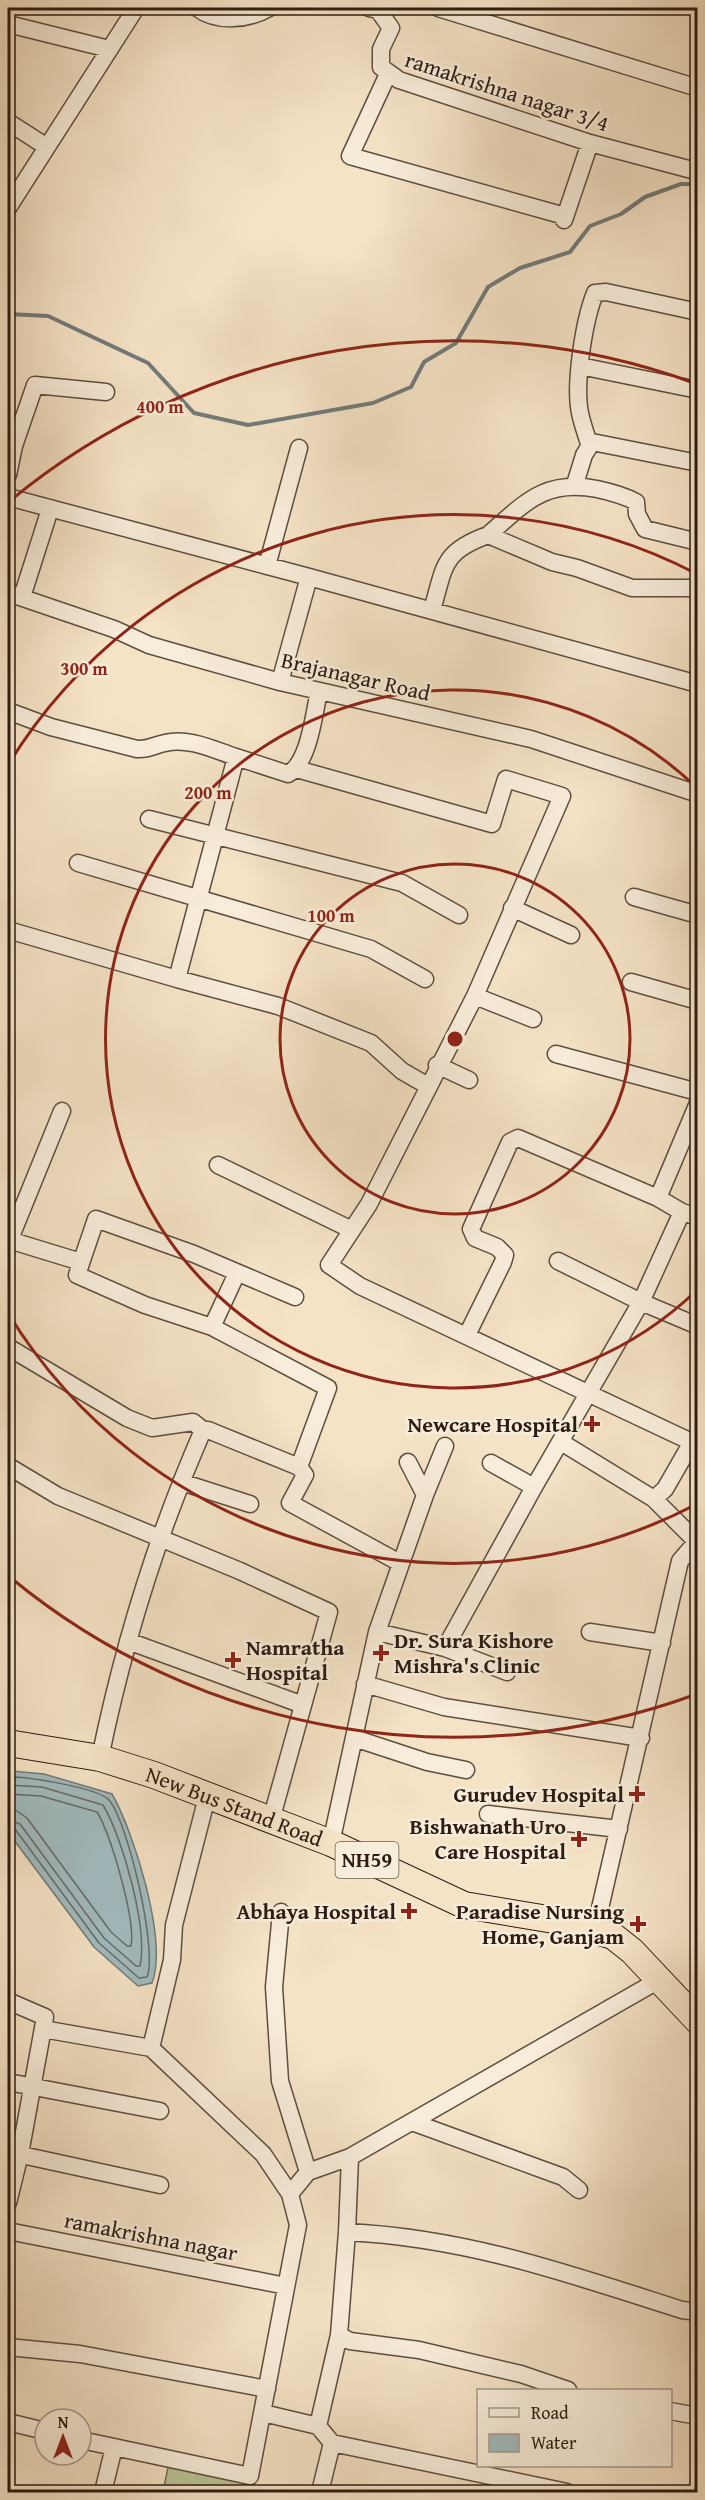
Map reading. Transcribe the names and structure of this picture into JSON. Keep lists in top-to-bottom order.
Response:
{
  "streets": {
    "highway": ["New Bus Stand Road", "NH59"],
    "street": ["ramakrishna nagar 3/4", "Brajanagar Road", "ramakrishna nagar"]
  },
  "places": {
    "health": [
      "Newcare Hospital",
      "Dr. Sura Kishore Mishra's Clinic",
      "Namratha Hospital",
      "Gurudev Hospital",
      "Bishwanath Uro Care Hospital",
      "Abhaya Hospital",
      "Paradise Nursing Home, Ganjam"
    ]
  },
  "legend": ["Road", "Water"],
  "north": "top",
  "rings": [
    "400 m",
    "300 m",
    "200 m",
    "100 m"
  ]
}
